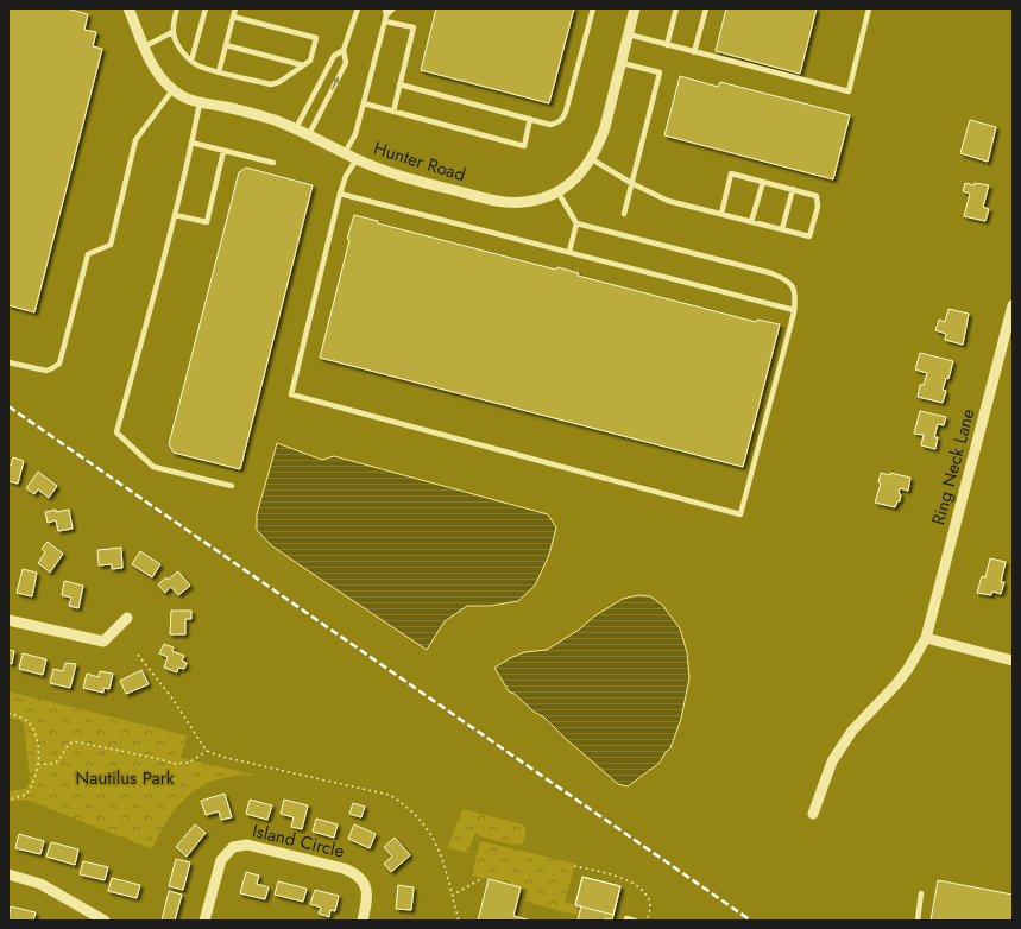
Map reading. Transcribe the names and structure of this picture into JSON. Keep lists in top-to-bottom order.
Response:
{
  "streets": {
    "street": ["Hunter Road", "Ring Neck Lane", "Island Circle"]
  },
  "parks": ["Nautilus Park"]
}
